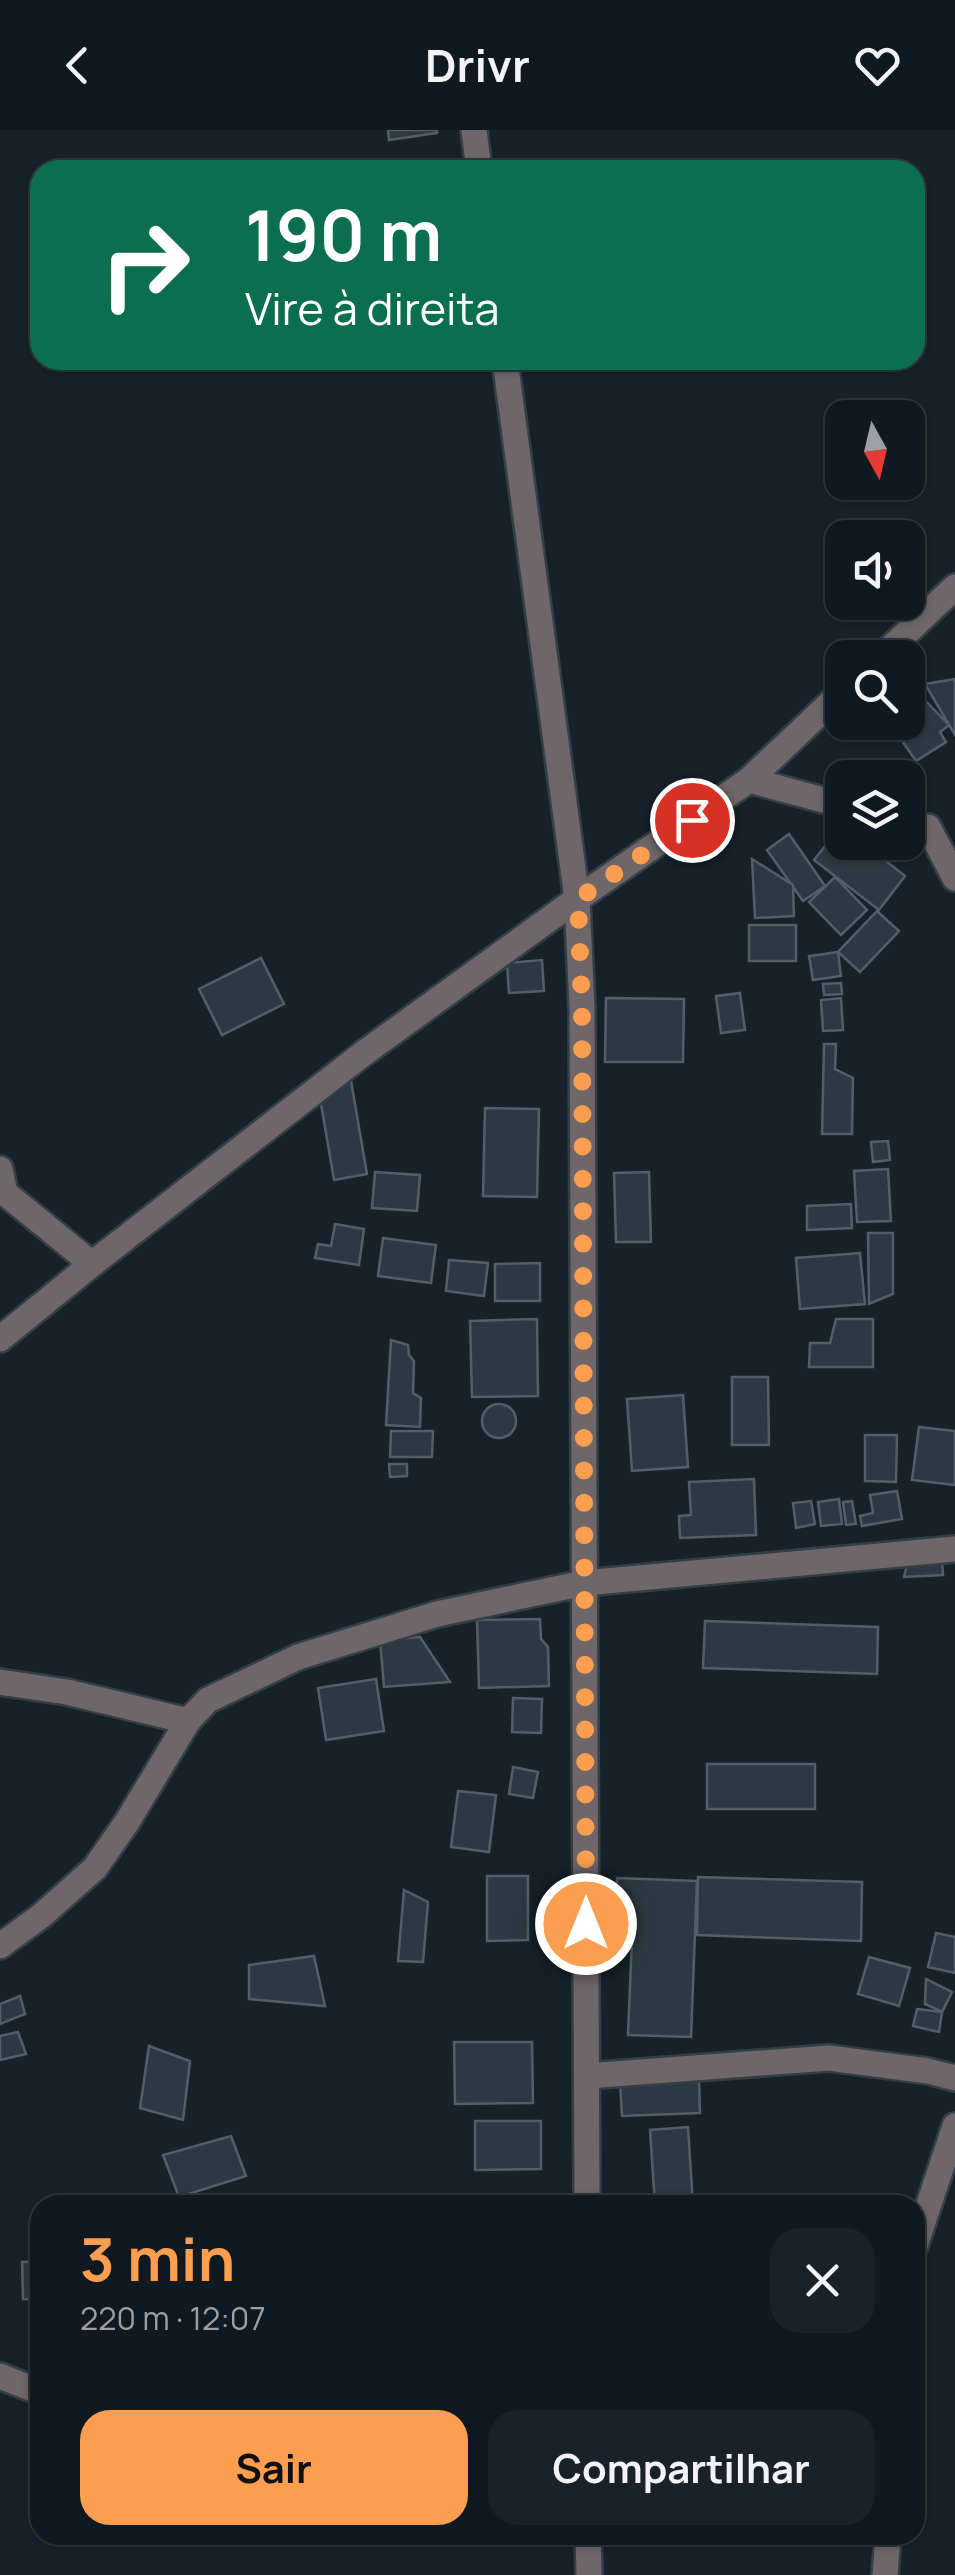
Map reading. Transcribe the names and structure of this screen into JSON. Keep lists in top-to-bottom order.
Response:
{
  "north": "bottom",
  "page": {
    "header": "Drivr",
    "turn": ["190 m", "Vire à direita"],
    "heading": ["3 min", "220 m · 12:07"],
    "buttons": ["Sair", "Compartilhar"]
  }
}
